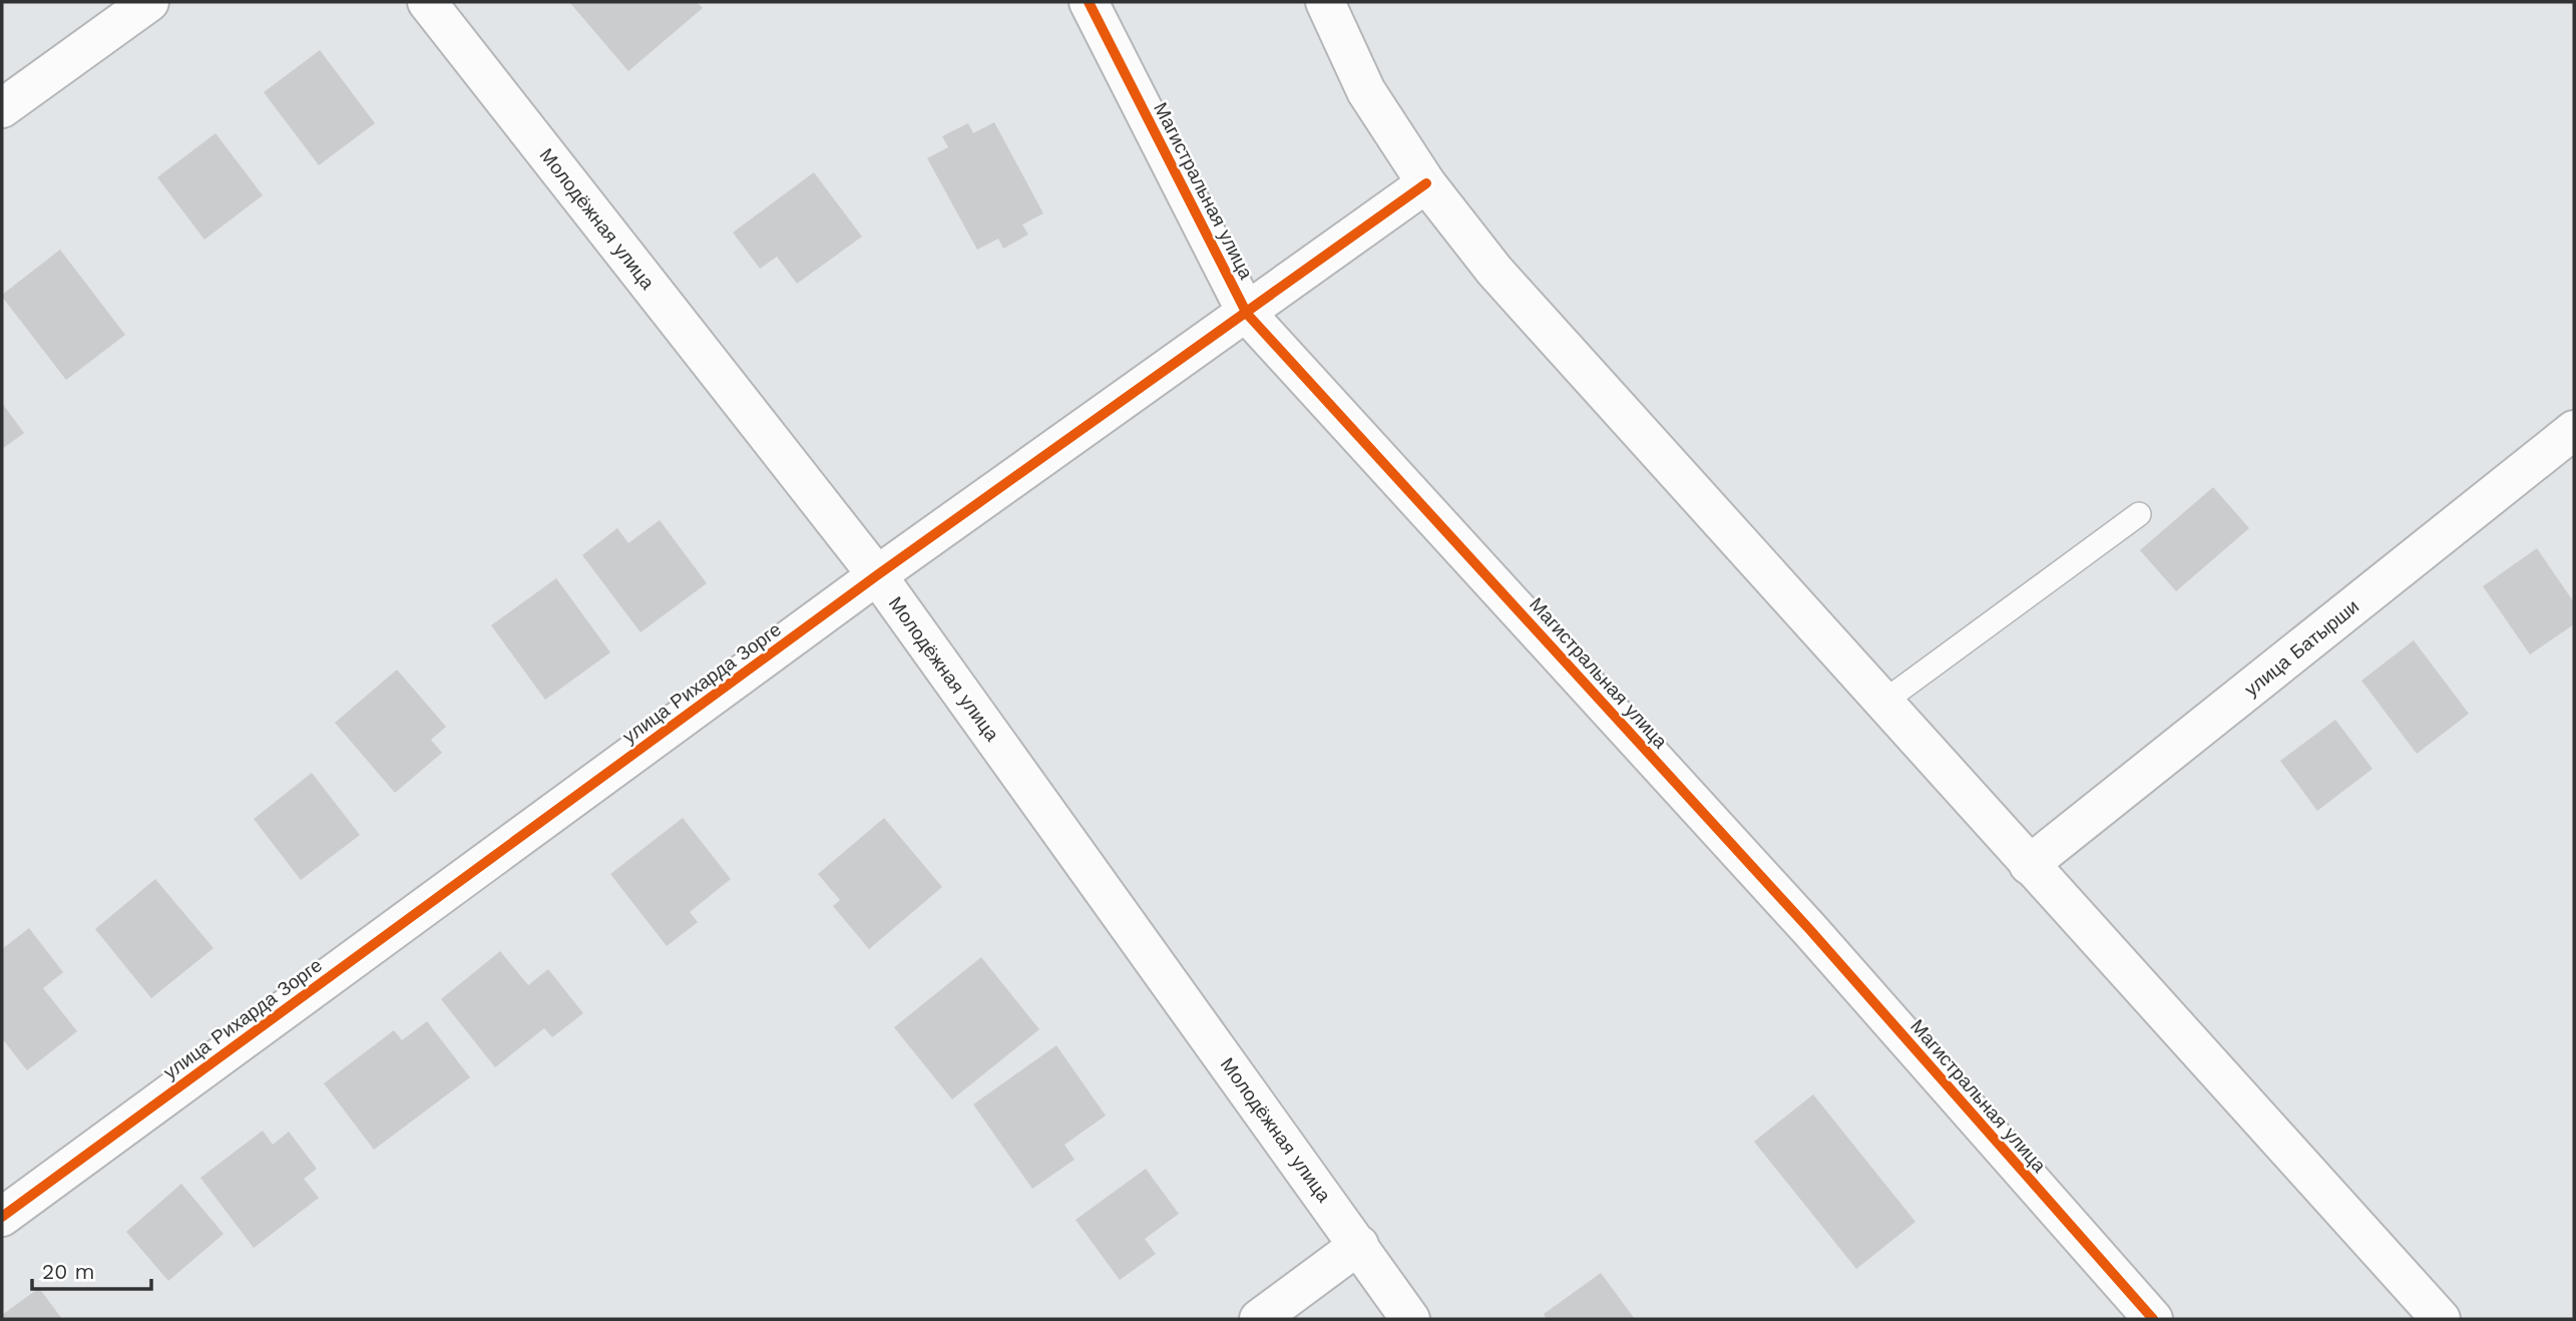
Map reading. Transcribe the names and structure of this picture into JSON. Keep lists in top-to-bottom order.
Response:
{
  "streets": {
    "street": [
      "Магистральная улица",
      "Молодёжная улица",
      "улица Батырши",
      "улица Рихарда Зорге"
    ]
  },
  "crossings": [
    ["Магистральная улица", "улица Рихарда Зорге"],
    ["Молодёжная улица", "улица Рихарда Зорге"]
  ],
  "scale_bar": "20 m"
}
